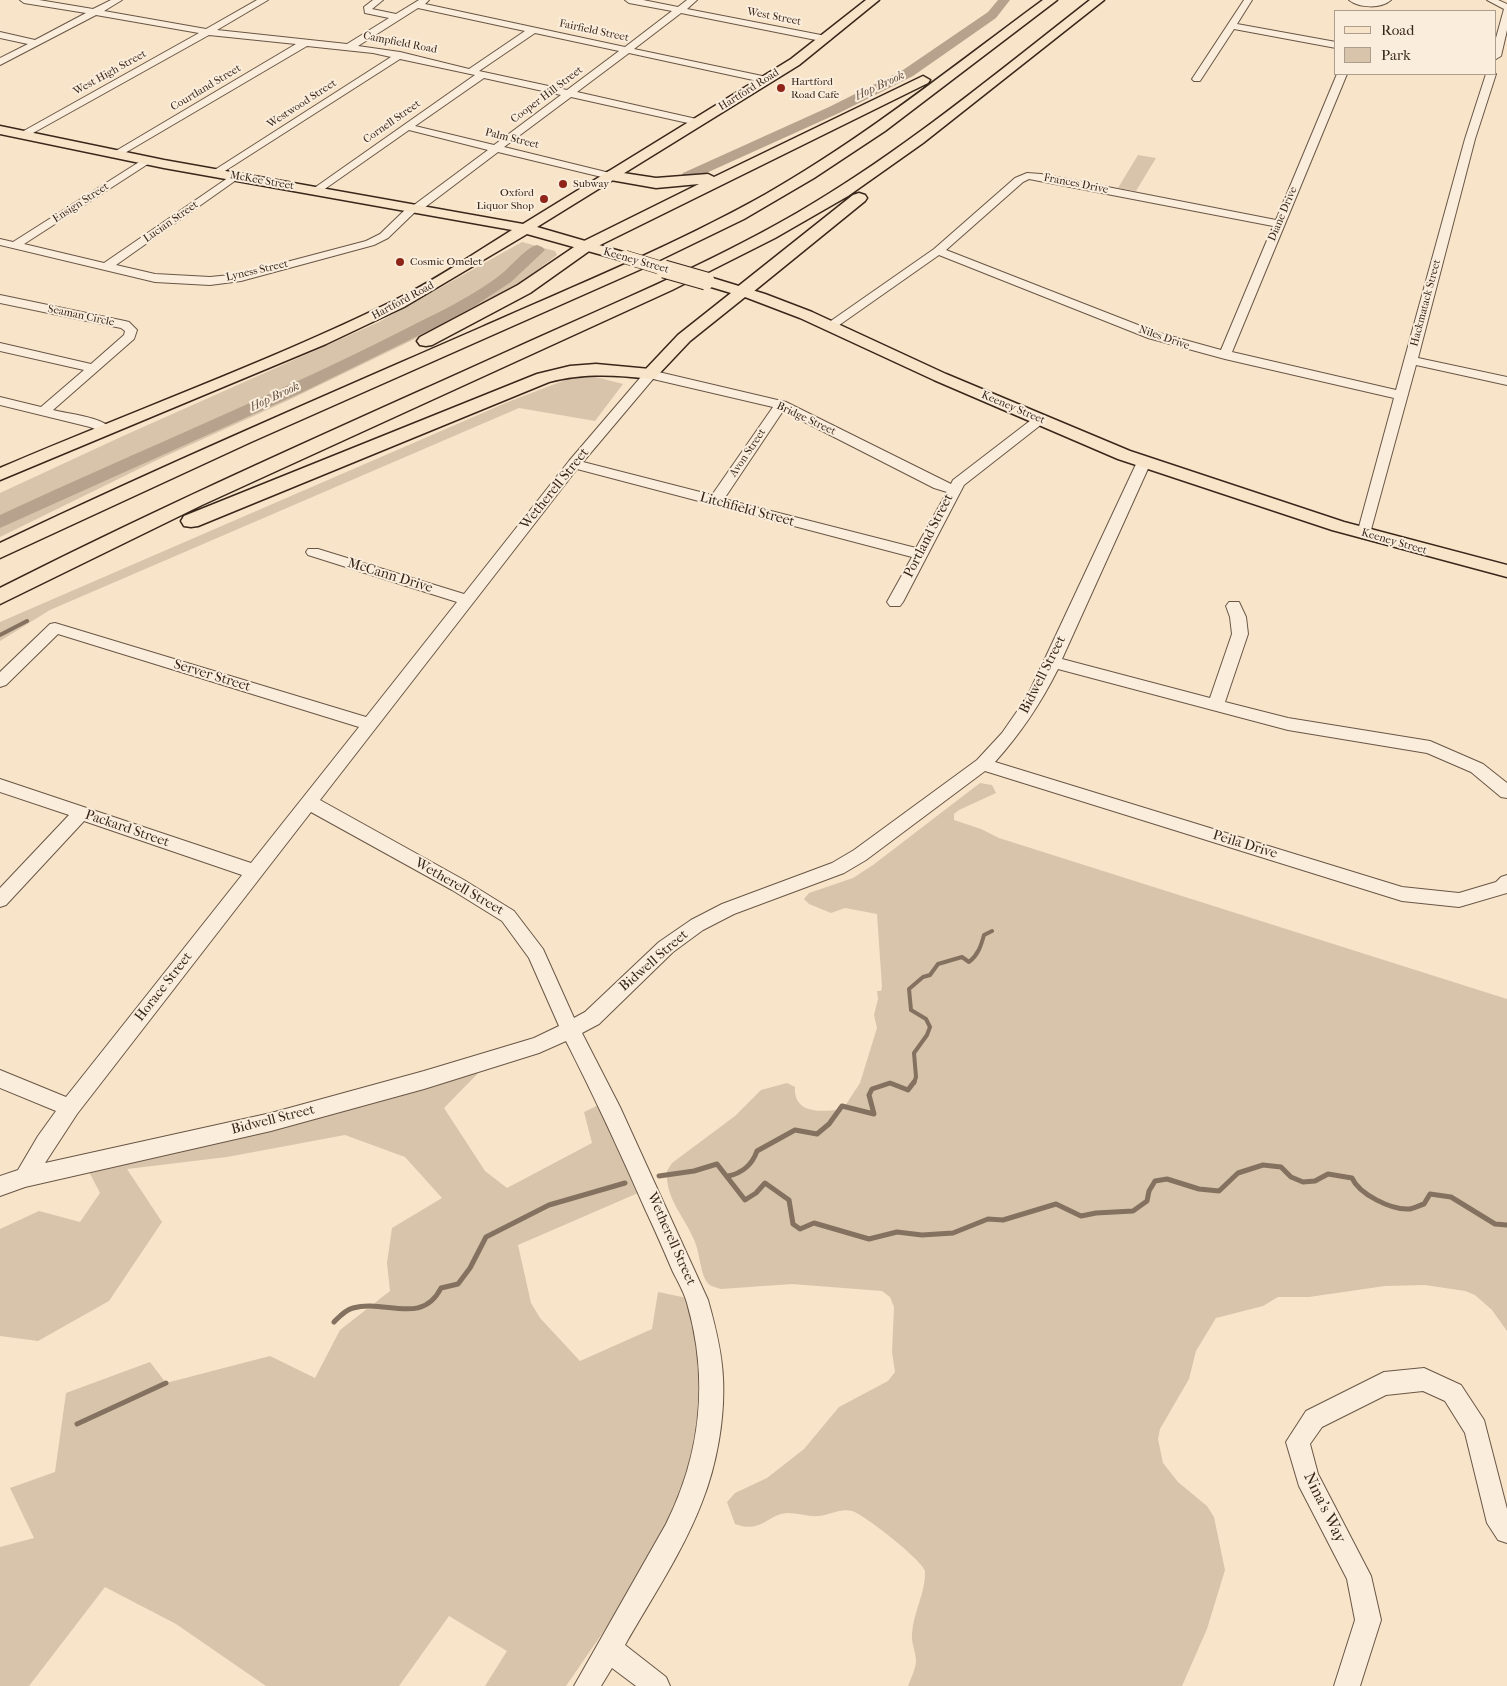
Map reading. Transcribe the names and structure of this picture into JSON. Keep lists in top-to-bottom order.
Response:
{
  "streets": {
    "main road": [
      "Hartford Road",
      "McKee Street",
      "Keeney Street",
      "Wetherell Street"
    ],
    "street": [
      "West Street",
      "Fairfield Street",
      "Campfield Road",
      "West High Street",
      "Courtland Street",
      "Cooper Hill Street",
      "Westwood Street",
      "Cornell Street",
      "Palm Street",
      "Frances Drive",
      "Ensign Street",
      "Diane Drive",
      "Lucian Street",
      "Lyness Street",
      "Hackmatack Street",
      "Seaman Circle",
      "Niles Drive",
      "Bridge Street",
      "Avon Street",
      "Litchfield Street",
      "Portland Street",
      "McCann Drive",
      "Bidwell Street",
      "Server Street",
      "Packard Street",
      "Peila Drive",
      "Horace Street",
      "Nina's Way"
    ]
  },
  "crossings": [
    ["West Street", "Hartford Road"],
    ["West Street", "Cooper Hill Street"],
    ["Fairfield Street", "Hartford Road"],
    ["Fairfield Street", "Cooper Hill Street"],
    ["Campfield Road", "West High Street"],
    ["Campfield Road", "Courtland Street"],
    ["Campfield Road", "Hartford Road"],
    ["Campfield Road", "Cooper Hill Street"],
    ["Campfield Road", "Westwood Street"],
    ["Campfield Road", "Cornell Street"],
    ["West High Street", "McKee Street"],
    ["Courtland Street", "McKee Street"],
    ["Hartford Road", "Palm Street"],
    ["Hartford Road", "McKee Street"],
    ["Hartford Road", "Keeney Street"],
    ["Cooper Hill Street", "Palm Street"],
    ["Cooper Hill Street", "McKee Street"],
    ["Cooper Hill Street", "Lyness Street"],
    ["Westwood Street", "McKee Street"],
    ["Cornell Street", "Palm Street"],
    ["Cornell Street", "McKee Street"],
    ["McKee Street", "Ensign Street"],
    ["McKee Street", "Lucian Street"],
    ["McKee Street", "Keeney Street"],
    ["McKee Street", "Lyness Street"],
    ["Frances Drive", "Diane Drive"],
    ["Frances Drive", "Keeney Street"],
    ["Frances Drive", "Niles Drive"],
    ["Ensign Street", "Lyness Street"],
    ["Diane Drive", "Niles Drive"],
    ["Lucian Street", "Lyness Street"],
    ["Keeney Street", "Hackmatack Street"],
    ["Keeney Street", "Wetherell Street"],
    ["Keeney Street", "Portland Street"],
    ["Keeney Street", "Bidwell Street"],
    ["Hackmatack Street", "Niles Drive"],
    ["Bridge Street", "Avon Street"],
    ["Bridge Street", "Wetherell Street"],
    ["Bridge Street", "Portland Street"],
    ["Avon Street", "Litchfield Street"],
    ["Wetherell Street", "Litchfield Street"],
    ["Wetherell Street", "McCann Drive"],
    ["Wetherell Street", "Bidwell Street"],
    ["Wetherell Street", "Server Street"],
    ["Wetherell Street", "Horace Street"],
    ["Litchfield Street", "Portland Street"],
    ["Bidwell Street", "Peila Drive"],
    ["Bidwell Street", "Horace Street"],
    ["Packard Street", "Horace Street"]
  ],
  "water": ["Hop Brook"],
  "places": [
    "Hartford Road Cafe",
    "Subway",
    "Oxford Liquor Shop",
    "Cosmic Omelet"
  ],
  "legend": ["Road", "Park"]
}
